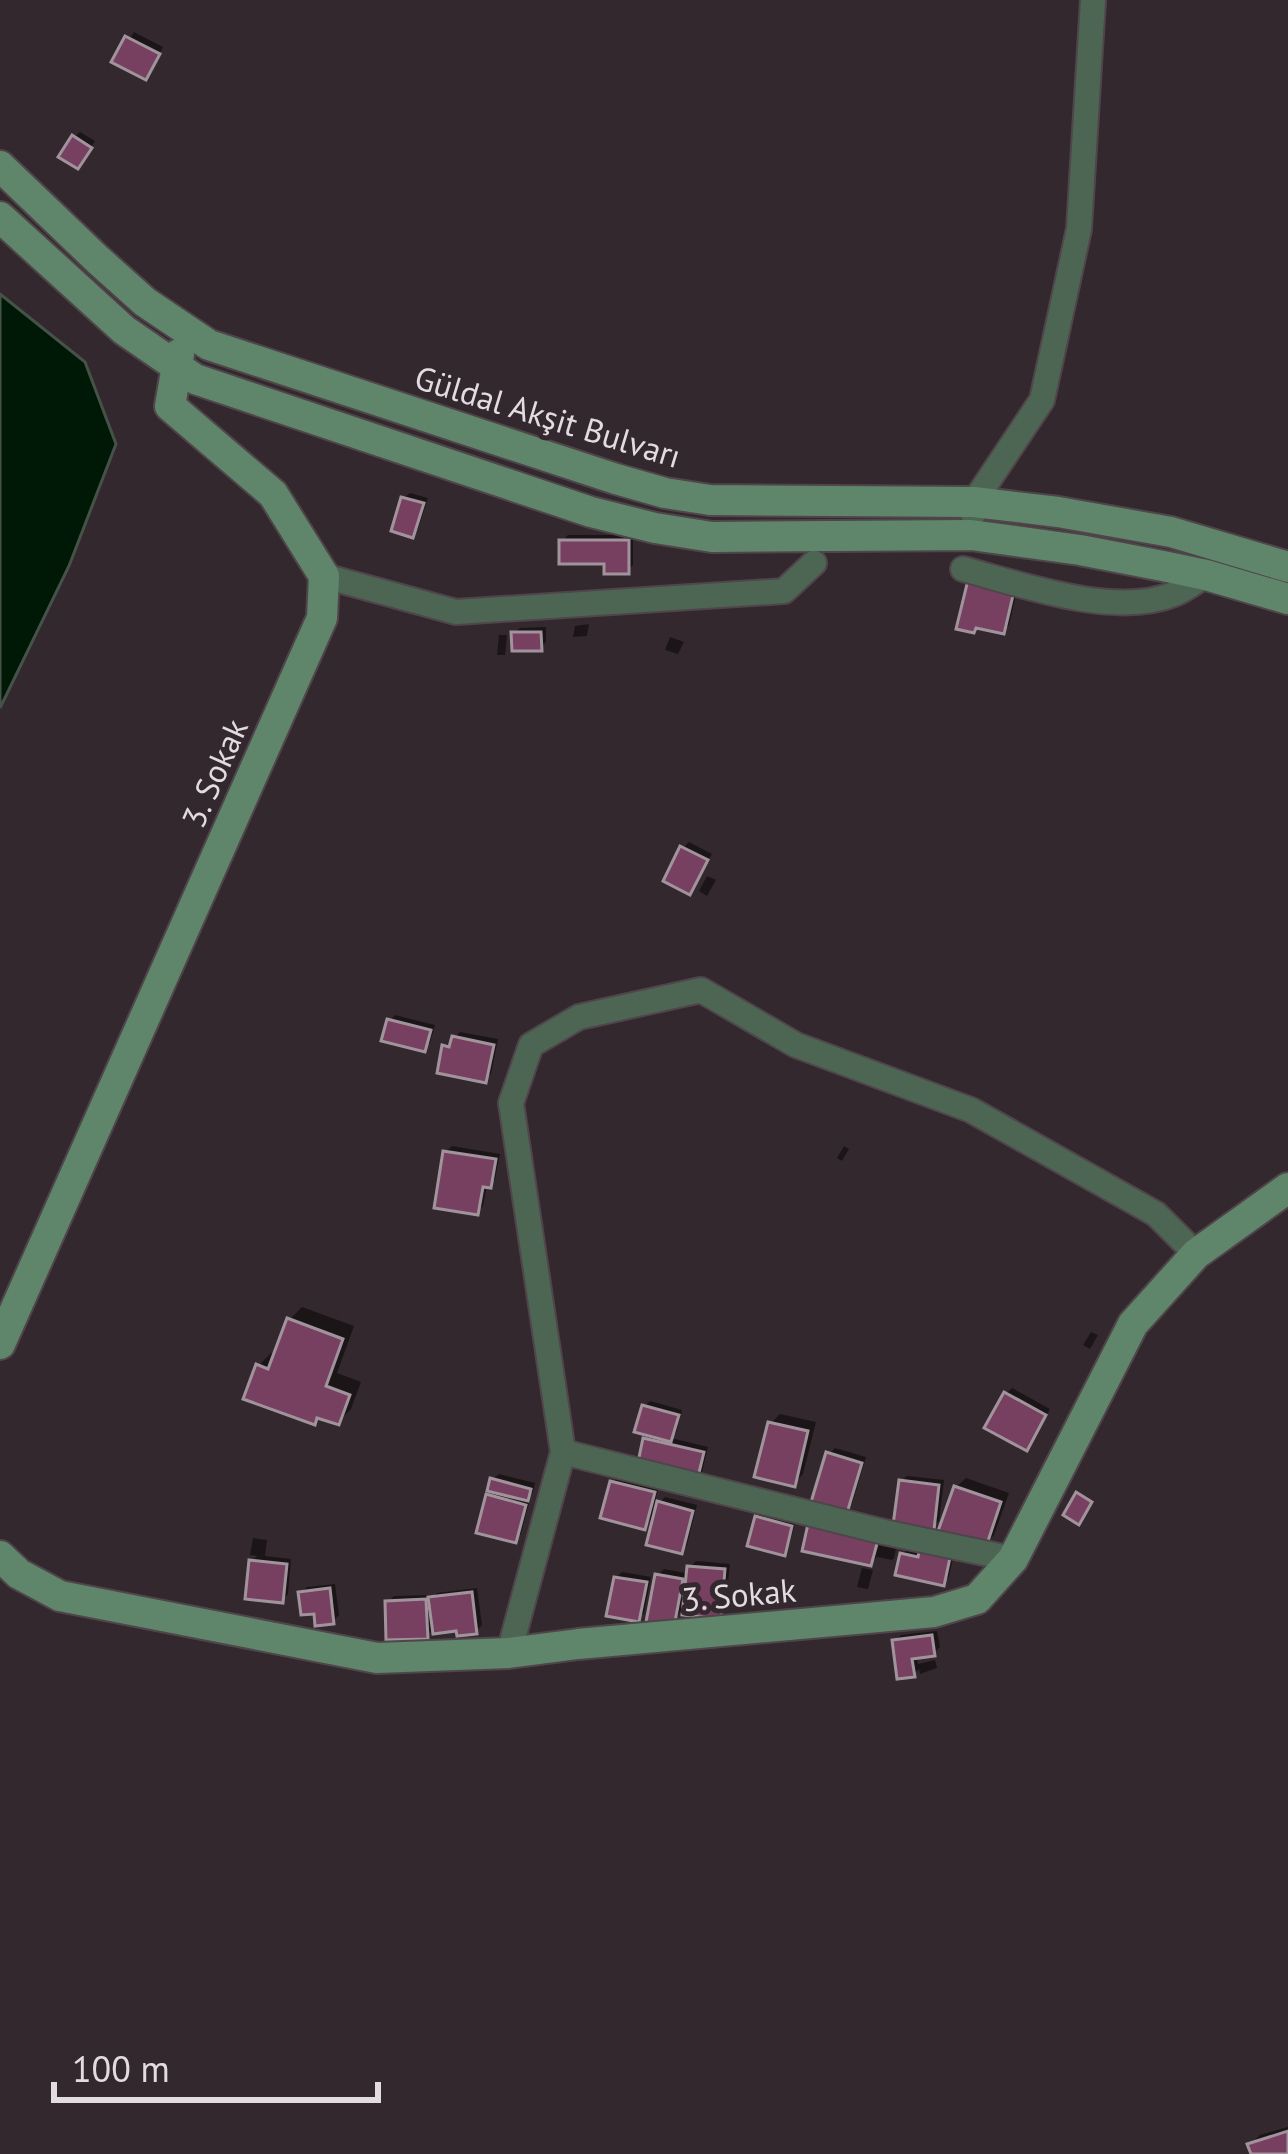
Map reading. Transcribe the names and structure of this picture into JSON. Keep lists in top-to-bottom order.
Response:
{
  "streets": {
    "main road": ["Güldal Akşit Bulvarı", "3. Sokak"]
  },
  "scale_bar": "100 m"
}
